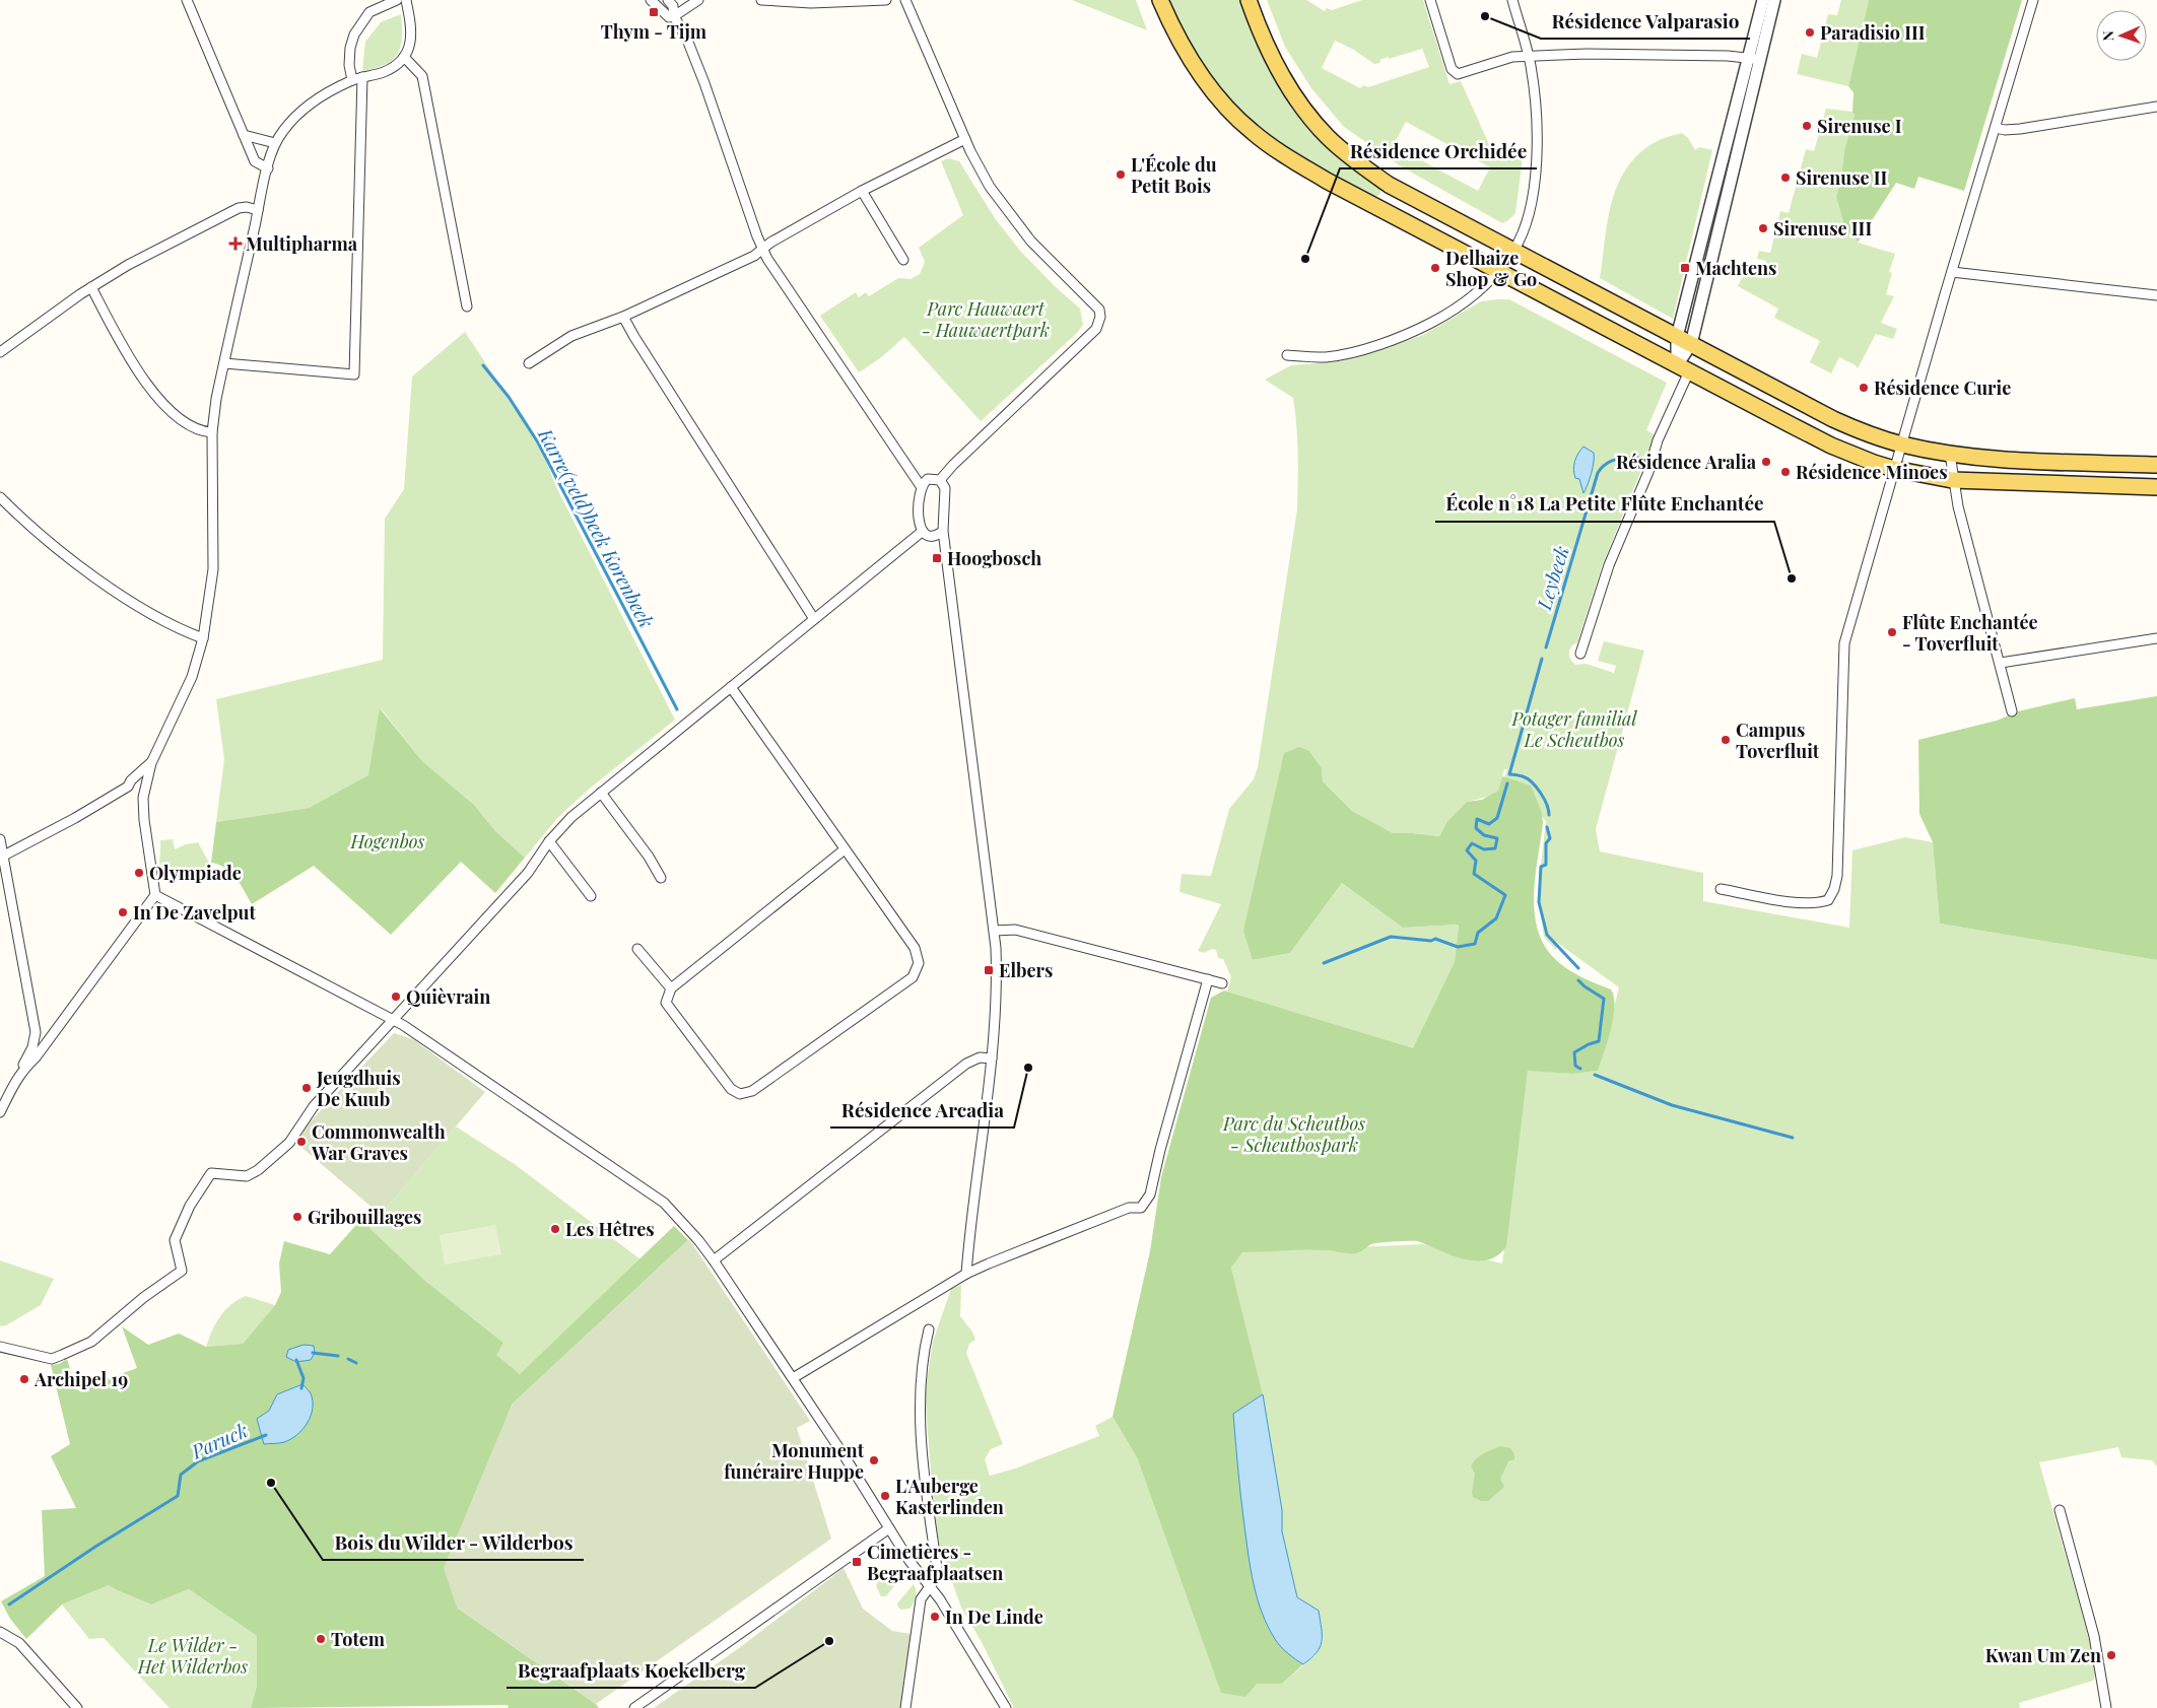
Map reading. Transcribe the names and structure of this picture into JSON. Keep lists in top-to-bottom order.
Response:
{
  "water": ["Karre(veld)beek Korenbeek", "Leybeek", "Paruck"],
  "parks": [
    "Parc Hauwaert - Hauwaertpark",
    "Potager familial Le Scheutbos",
    "Hogenbos",
    "Parc du Scheutbos - Scheutbospark",
    "Le Wilder - Het Wilderbos"
  ],
  "places": {
    "transit": [
      "Thym - Tijm",
      "Machtens",
      "Hoogbosch",
      "Elbers",
      "Cimetières - Begraafplaatsen"
    ],
    "other": [
      "Résidence Valparasio",
      "Paradisio III",
      "Sirenuse I",
      "L'École du Petit Bois",
      "Sirenuse II",
      "Sirenuse III",
      "Résidence Orchidée",
      "Delhaize Shop & Go",
      "Résidence Curie",
      "Résidence Aralia",
      "Résidence Minoes",
      "École n°18 La Petite Flûte Enchantée",
      "Flûte Enchantée - Toverfluit",
      "Campus Toverfluit",
      "Olympiade",
      "In De Zavelput",
      "Quièvrain",
      "Résidence Arcadia",
      "Jeugdhuis De Kuub",
      "Commonwealth War Graves",
      "Gribouillages",
      "Les Hêtres",
      "Archipel 19",
      "Monument funéraire Huppe",
      "Bois du Wilder - Wilderbos",
      "L'Auberge Kasterlinden",
      "In De Linde",
      "Totem",
      "Begraafplaats Koekelberg",
      "Kwan Um Zen"
    ],
    "health": ["Multipharma"]
  },
  "north": "left"
}
